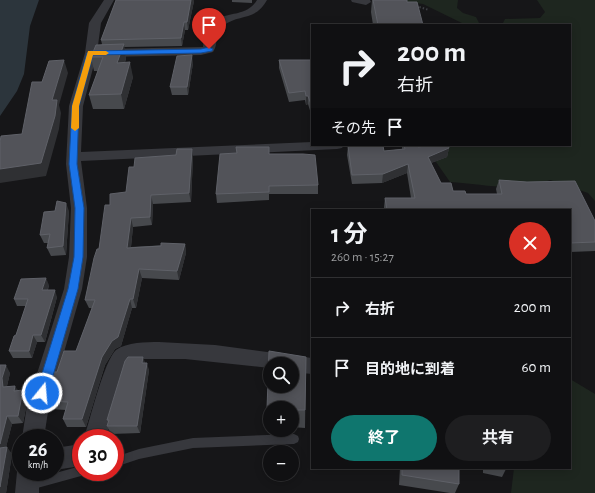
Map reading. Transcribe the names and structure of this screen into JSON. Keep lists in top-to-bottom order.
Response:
{
  "page": {
    "turn": ["200 m", "右折"],
    "then": "その先",
    "heading": ["1 分", "260 m · 15:27"],
    "list": [
      {
        "name": "右折",
        "value": "200 m"
      },
      {
        "name": "目的地に到着",
        "value": "60 m"
      }
    ],
    "map_buttons": ["+", "−"],
    "buttons": ["終了", "共有"],
    "speed": "26 km/h",
    "limit": "30"
  }
}
